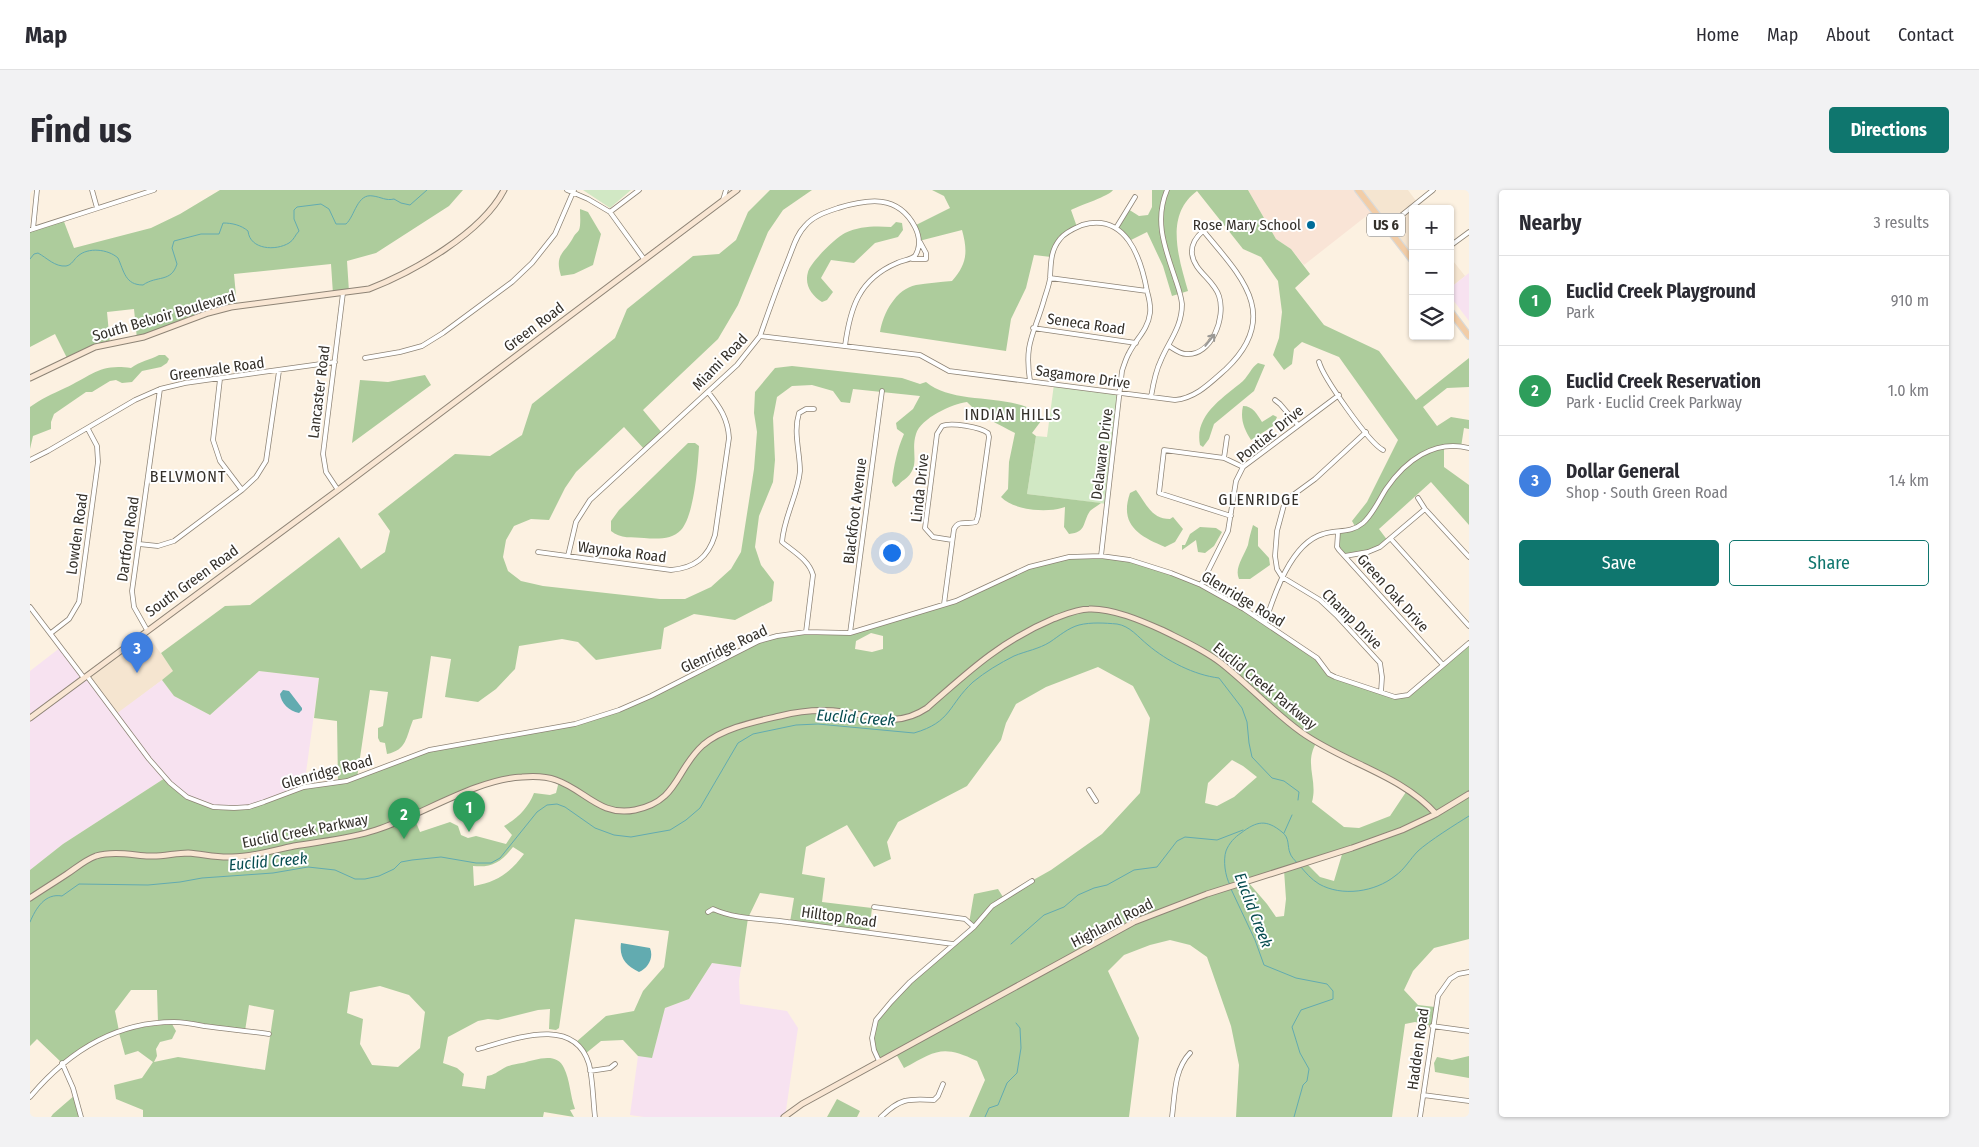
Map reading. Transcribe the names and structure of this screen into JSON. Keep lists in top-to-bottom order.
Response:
{
  "streets": {
    "main road": ["US 6"],
    "street": [
      "South Belvoir Boulevard",
      "Seneca Road",
      "Green Road",
      "Miami Road",
      "Greenvale Road",
      "Sagamore Drive",
      "Lancaster Road",
      "Pontiac Drive",
      "Delaware Drive",
      "Linda Drive",
      "Blackfoot Avenue",
      "Lowden Road",
      "Dartford Road",
      "Waynoka Road",
      "South Green Road",
      "Green Oak Drive",
      "Glenridge Road",
      "Champ Drive",
      "Euclid Creek Parkway",
      "Hilltop Road",
      "Highland Road",
      "Hadden Road"
    ]
  },
  "crossings": [
    ["South Belvoir Boulevard", "Lancaster Road"],
    ["Seneca Road", "Delaware Drive"],
    ["Green Road", "South Green Road"],
    ["Miami Road", "Sagamore Drive"],
    ["Miami Road", "Waynoka Road"],
    ["Greenvale Road", "Lancaster Road"],
    ["Greenvale Road", "Lowden Road"],
    ["Greenvale Road", "Dartford Road"],
    ["Sagamore Drive", "Delaware Drive"],
    ["Lancaster Road", "South Green Road"],
    ["Pontiac Drive", "Glenridge Road"],
    ["Delaware Drive", "Glenridge Road"],
    ["Blackfoot Avenue", "Glenridge Road"],
    ["Lowden Road", "Glenridge Road"],
    ["Dartford Road", "South Green Road"],
    ["South Green Road", "Glenridge Road"],
    ["Green Oak Drive", "Glenridge Road"],
    ["Glenridge Road", "Champ Drive"],
    ["Euclid Creek Parkway", "Highland Road"]
  ],
  "districts": ["INDIAN HILLS", "BELVMONT", "GLENRIDGE"],
  "water": ["Euclid Creek"],
  "places": ["Rose Mary School"],
  "page": {
    "header": "Map",
    "nav": [
      "Home",
      "Map",
      "About",
      "Contact"
    ],
    "buttons": [
      "Directions",
      ["Save", "Share"]
    ],
    "title": "Find us",
    "heading": ["Nearby", "3 results"],
    "map_buttons": ["+", "−"],
    "list": [
      {
        "mark": "1",
        "name": "Euclid Creek Playground",
        "note": "Park",
        "value": "910 m"
      },
      {
        "mark": "2",
        "name": "Euclid Creek Reservation",
        "note": "Park · Euclid Creek Parkway",
        "value": "1.0 km"
      },
      {
        "mark": "3",
        "name": "Dollar General",
        "note": "Shop · South Green Road",
        "value": "1.4 km"
      }
    ],
    "pins": ["3", "1", "2"]
  }
}
